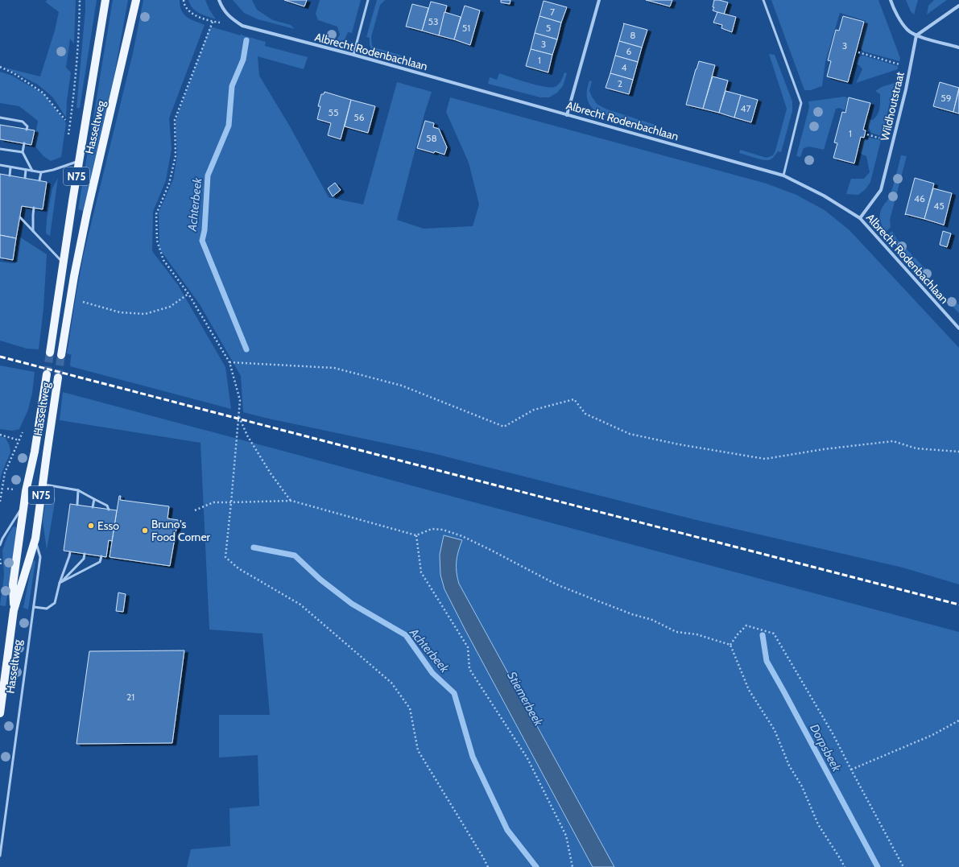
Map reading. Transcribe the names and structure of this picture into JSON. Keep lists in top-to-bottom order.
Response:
{
  "streets": {
    "main road": ["Hasseltweg", "N75"],
    "street": ["Albrecht Rodenbachlaan", "Wildhoutstraat"]
  },
  "crossings": [
    ["Albrecht Rodenbachlaan", "Wildhoutstraat"]
  ],
  "water": ["Achterbeek", "Stiemerbeek", "Dorpsbeek"],
  "places": ["Esso", "Bruno's Food Corner"],
  "house_numbers": [
    "7",
    "53",
    "51",
    "5",
    "8",
    "3",
    "3",
    "6",
    "1",
    "4",
    "2",
    "59",
    "47",
    "55",
    "56",
    "1",
    "58",
    "46",
    "45",
    "21"
  ]
}
